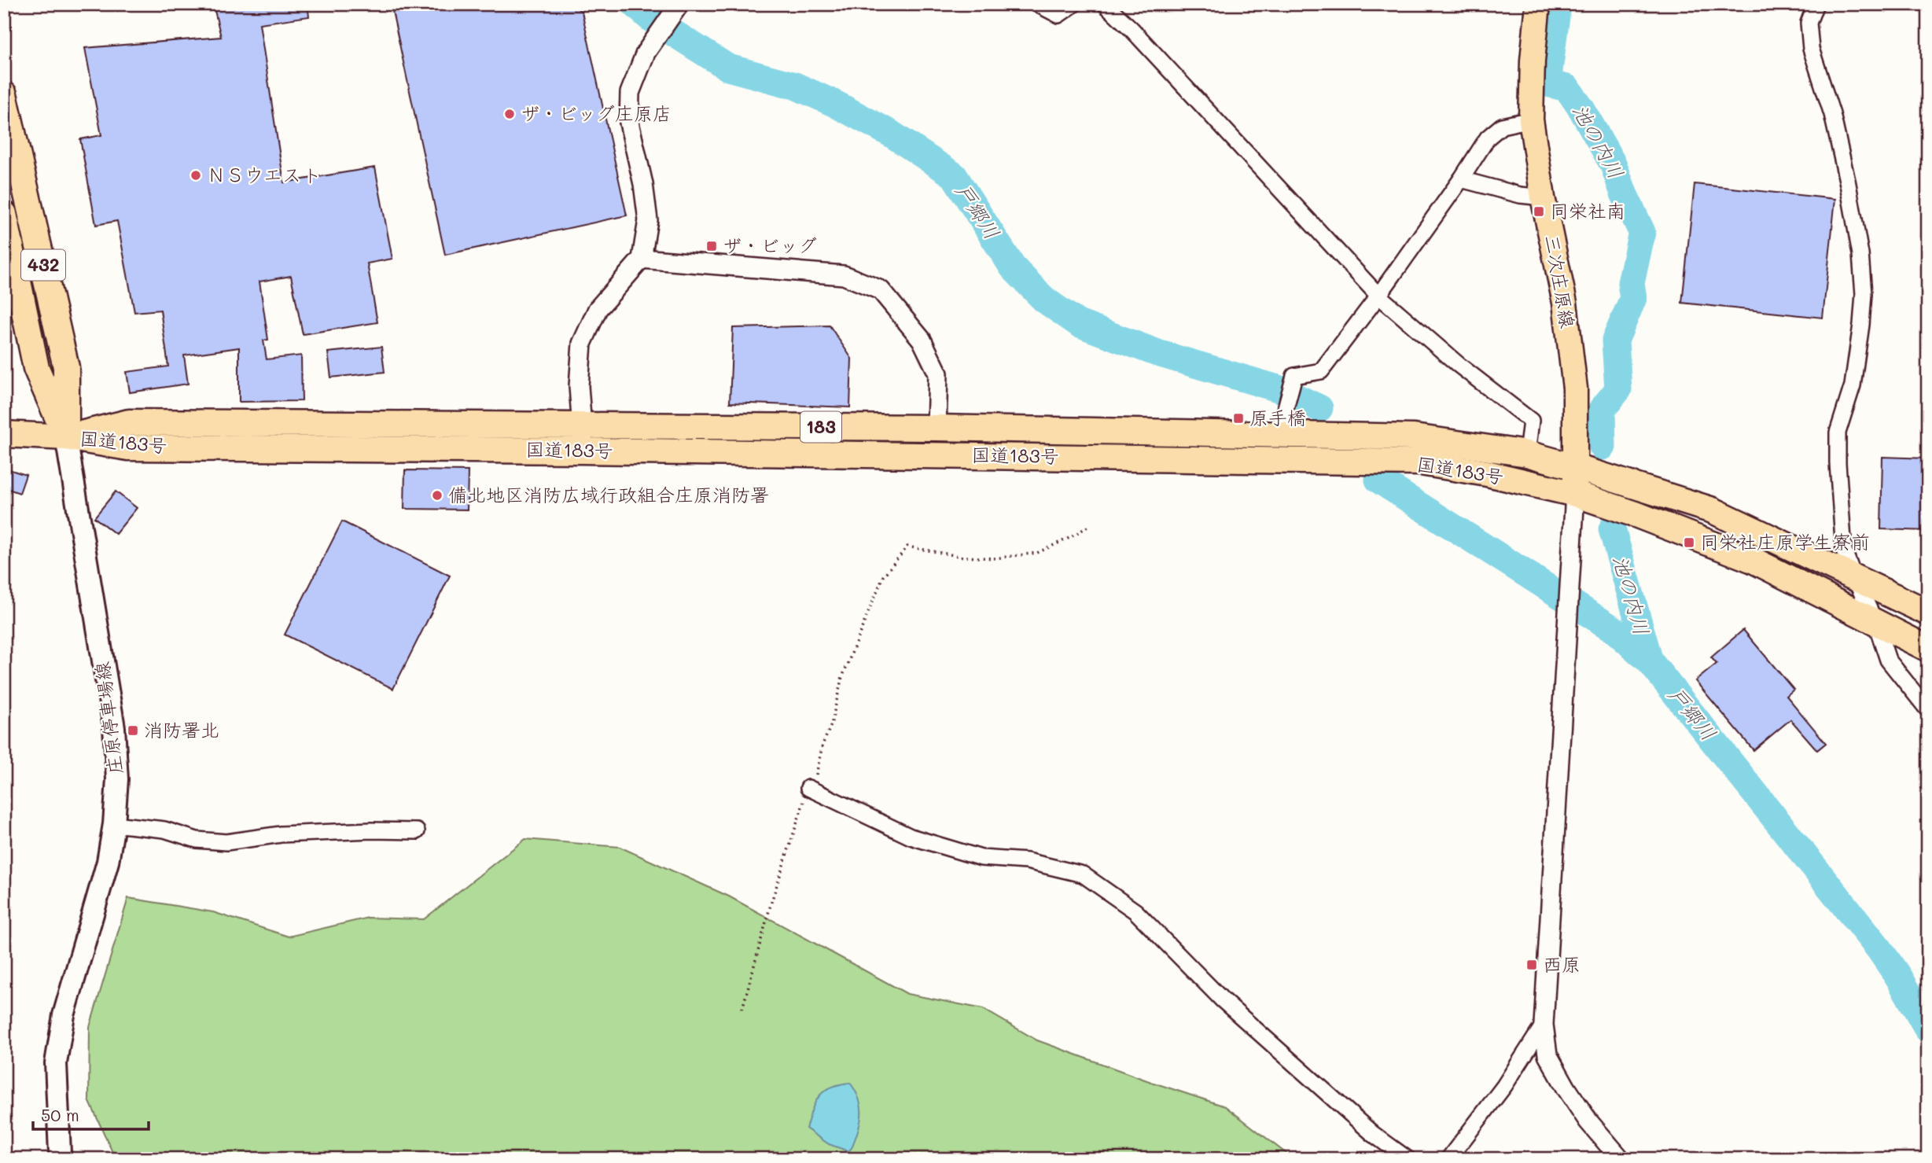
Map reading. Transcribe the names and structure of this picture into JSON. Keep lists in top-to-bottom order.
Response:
{
  "streets": {
    "highway": ["432", "183", "国道183号"],
    "main road": ["三次庄原線", "庄原停車場線"]
  },
  "crossings": [
    ["432", "国道183号"],
    ["432", "庄原停車場線"],
    ["三次庄原線", "国道183号"],
    ["国道183号", "庄原停車場線"]
  ],
  "water": ["池の内川", "戸郷川"],
  "places": {
    "other": ["ザ・ビッグ庄原店", "ＮＳウエスト", "備北地区消防広域行政組合庄原消防署"],
    "transit": [
      "同栄社南",
      "ザ・ビッグ",
      "原手橋",
      "同栄社庄原学生寮前",
      "消防署北",
      "西原"
    ]
  },
  "scale_bar": "50 m"
}
